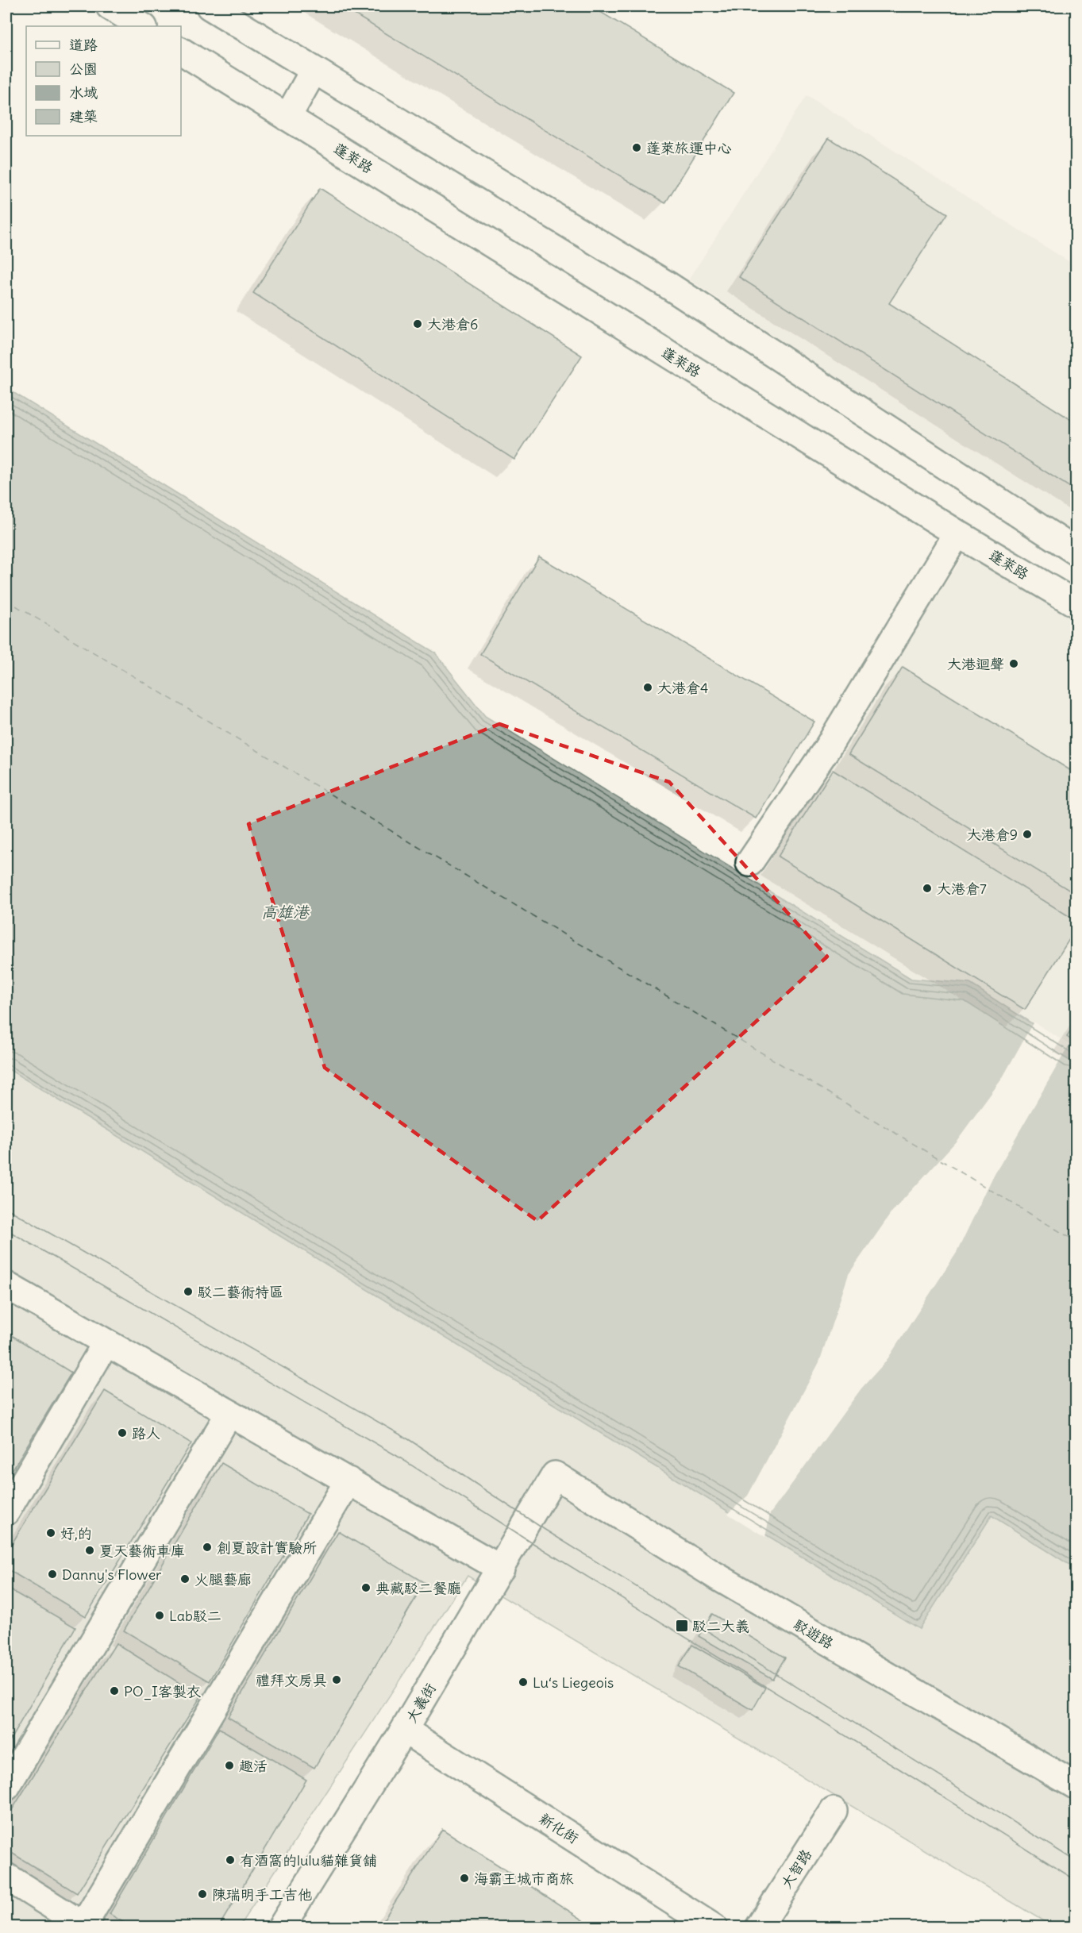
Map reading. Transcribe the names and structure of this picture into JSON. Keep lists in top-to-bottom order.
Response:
{
  "streets": {
    "street": [
      "蓬萊路",
      "駁遊路",
      "大義街",
      "新化街",
      "大智路"
    ]
  },
  "crossings": [
    ["駁遊路", "大義街"],
    ["大義街", "新化街"]
  ],
  "water": ["高雄港"],
  "places": {
    "other": [
      "蓬萊旅運中心",
      "大港倉6",
      "大港迴聲",
      "大港倉4",
      "大港倉9",
      "大港倉7",
      "駁二藝術特區",
      "路人",
      "好,的",
      "創夏設計實驗所",
      "夏天藝術車庫",
      "Danny's Flower",
      "火腿藝廊",
      "典藏駁二餐廳",
      "Lab駁二",
      "禮拜文房具",
      "Lu‘s Liegeois",
      "PO_I客製衣",
      "趣活",
      "有酒窩的lulu貓雜貨舖",
      "海霸王城市商旅",
      "陳瑞明手工吉他"
    ],
    "transit": ["駁二大義"]
  },
  "legend": [
    "道路",
    "公園",
    "水域",
    "建築"
  ]
}
